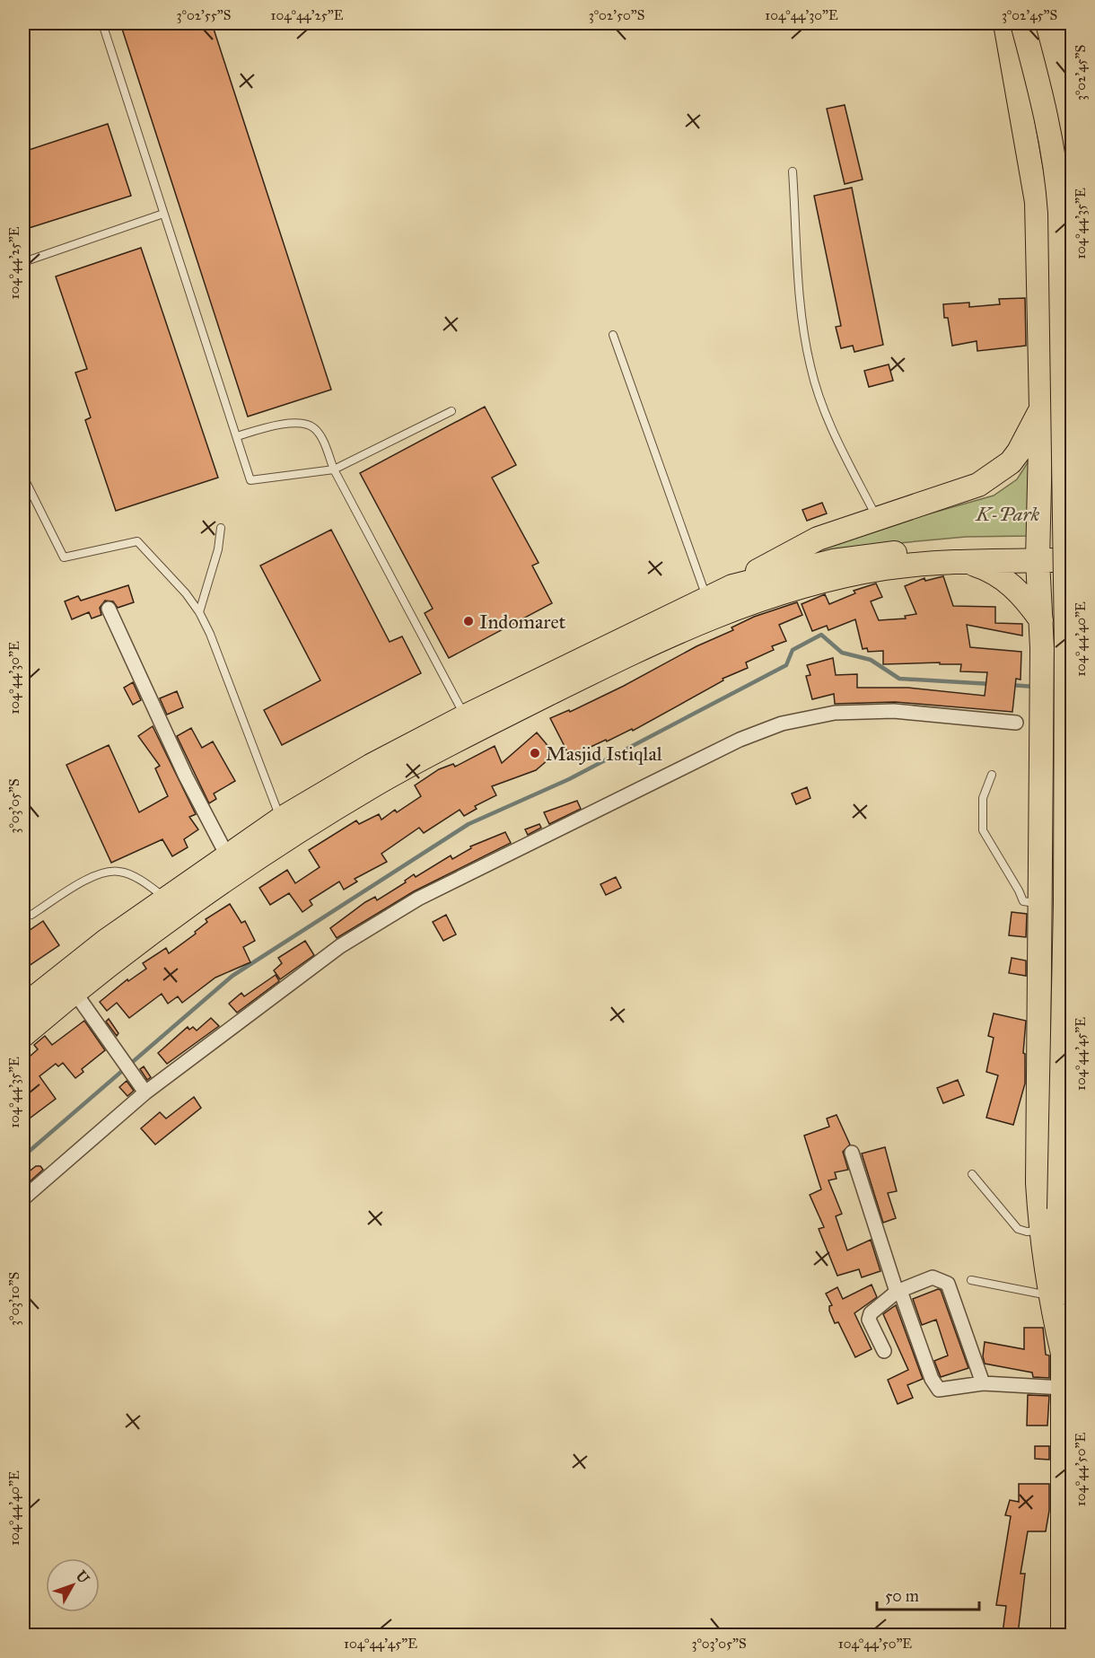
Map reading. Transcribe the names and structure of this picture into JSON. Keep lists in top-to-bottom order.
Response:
{
  "parks": ["K-Park"],
  "places": ["Indomaret", "Masjid Istiqlal"],
  "scale_bar": "50 m",
  "north": "top right",
  "coordinates": [
    "3°02'55\"S",
    "104°44'25\"E",
    "3°02'50\"S",
    "104°44'30\"E",
    "3°02'45\"S",
    "104°44'35\"E",
    "104°44'40\"E",
    "3°03'05\"S",
    "104°44'45\"E",
    "3°03'10\"S",
    "104°44'50\"E"
  ]
}
